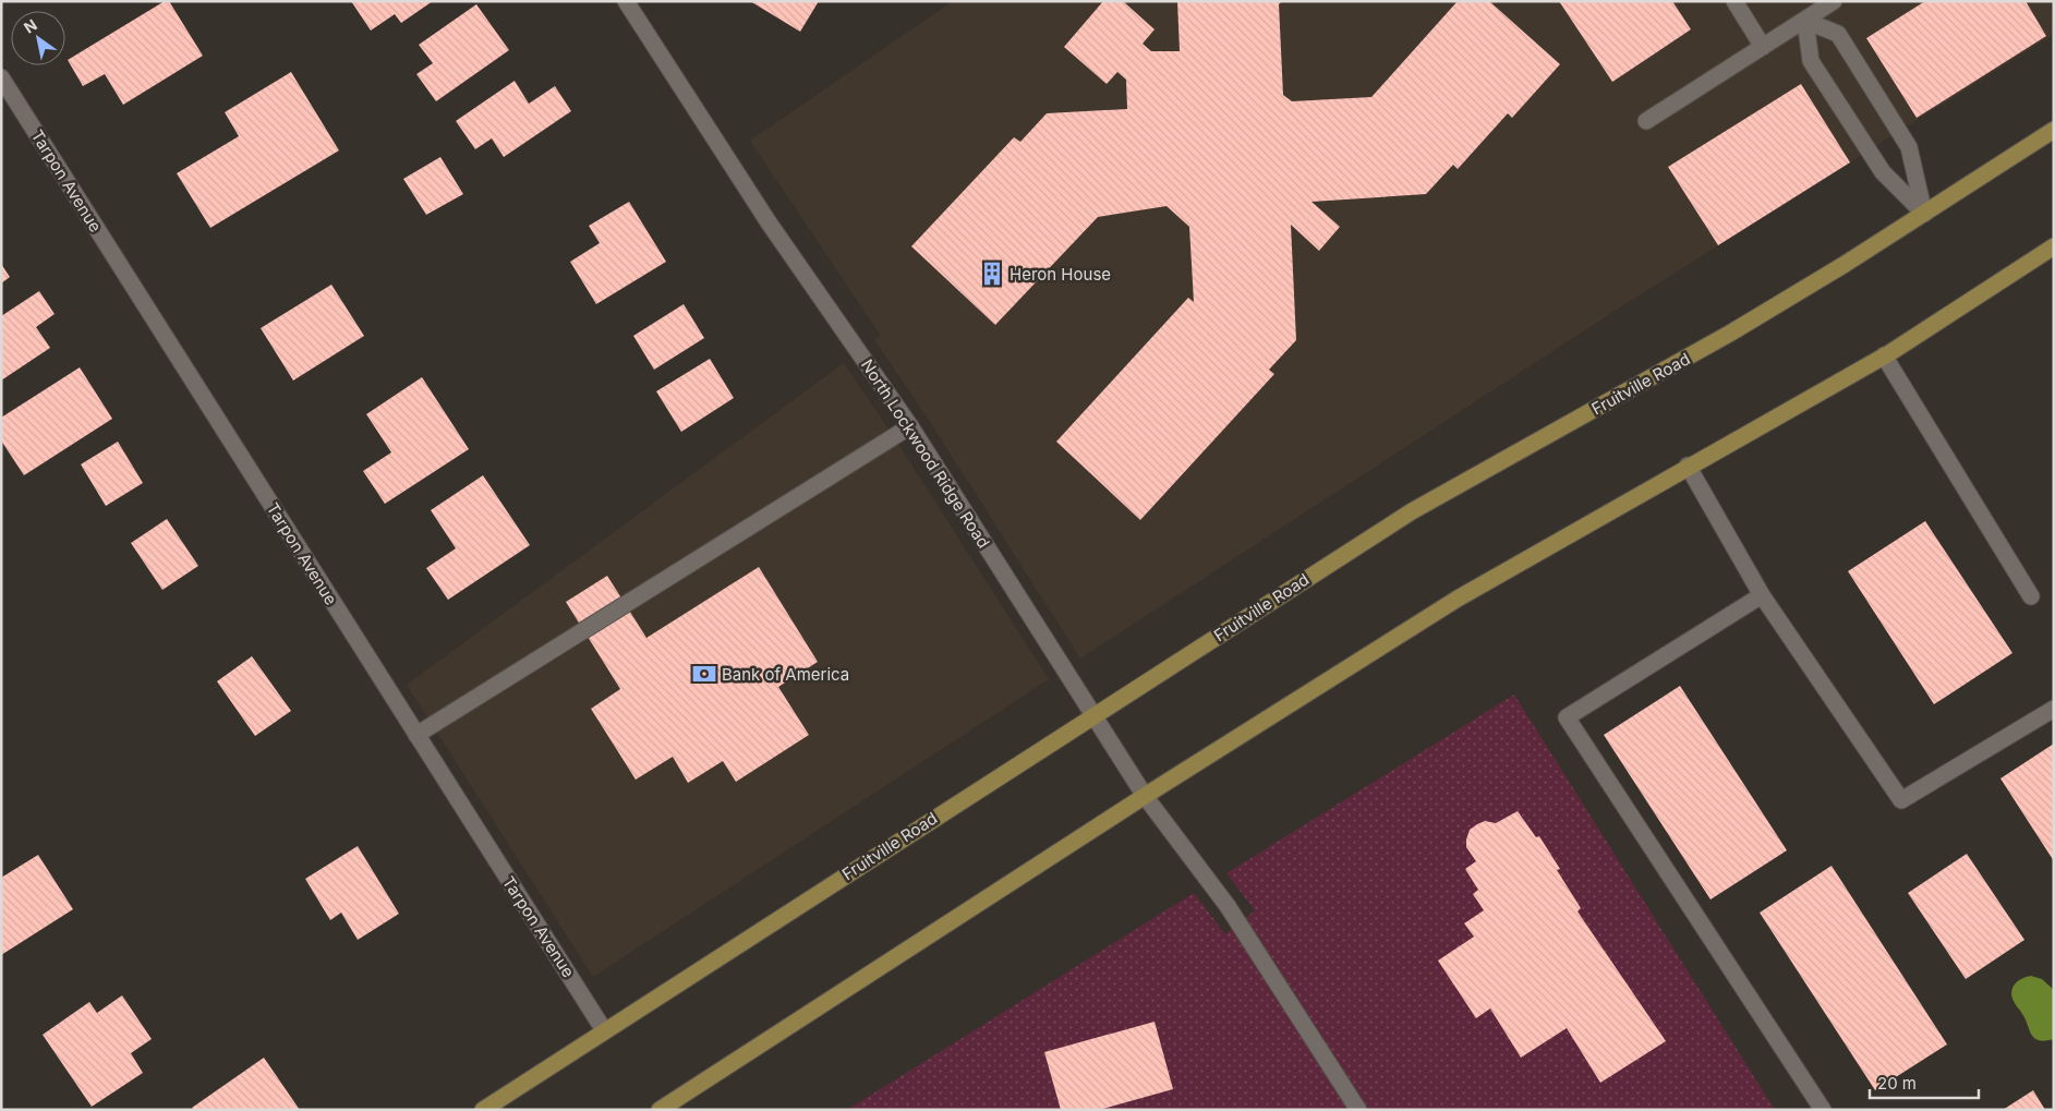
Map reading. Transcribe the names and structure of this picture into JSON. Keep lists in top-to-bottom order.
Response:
{
  "streets": {
    "main road": ["Fruitville Road"],
    "street": ["Tarpon Avenue", "North Lockwood Ridge Road"]
  },
  "crossings": [
    ["Tarpon Avenue", "Fruitville Road"],
    ["Fruitville Road", "North Lockwood Ridge Road"]
  ],
  "places": {
    "building": ["Heron House"],
    "bank": ["Bank of America"]
  },
  "scale_bar": "20 m",
  "north": "top left"
}
